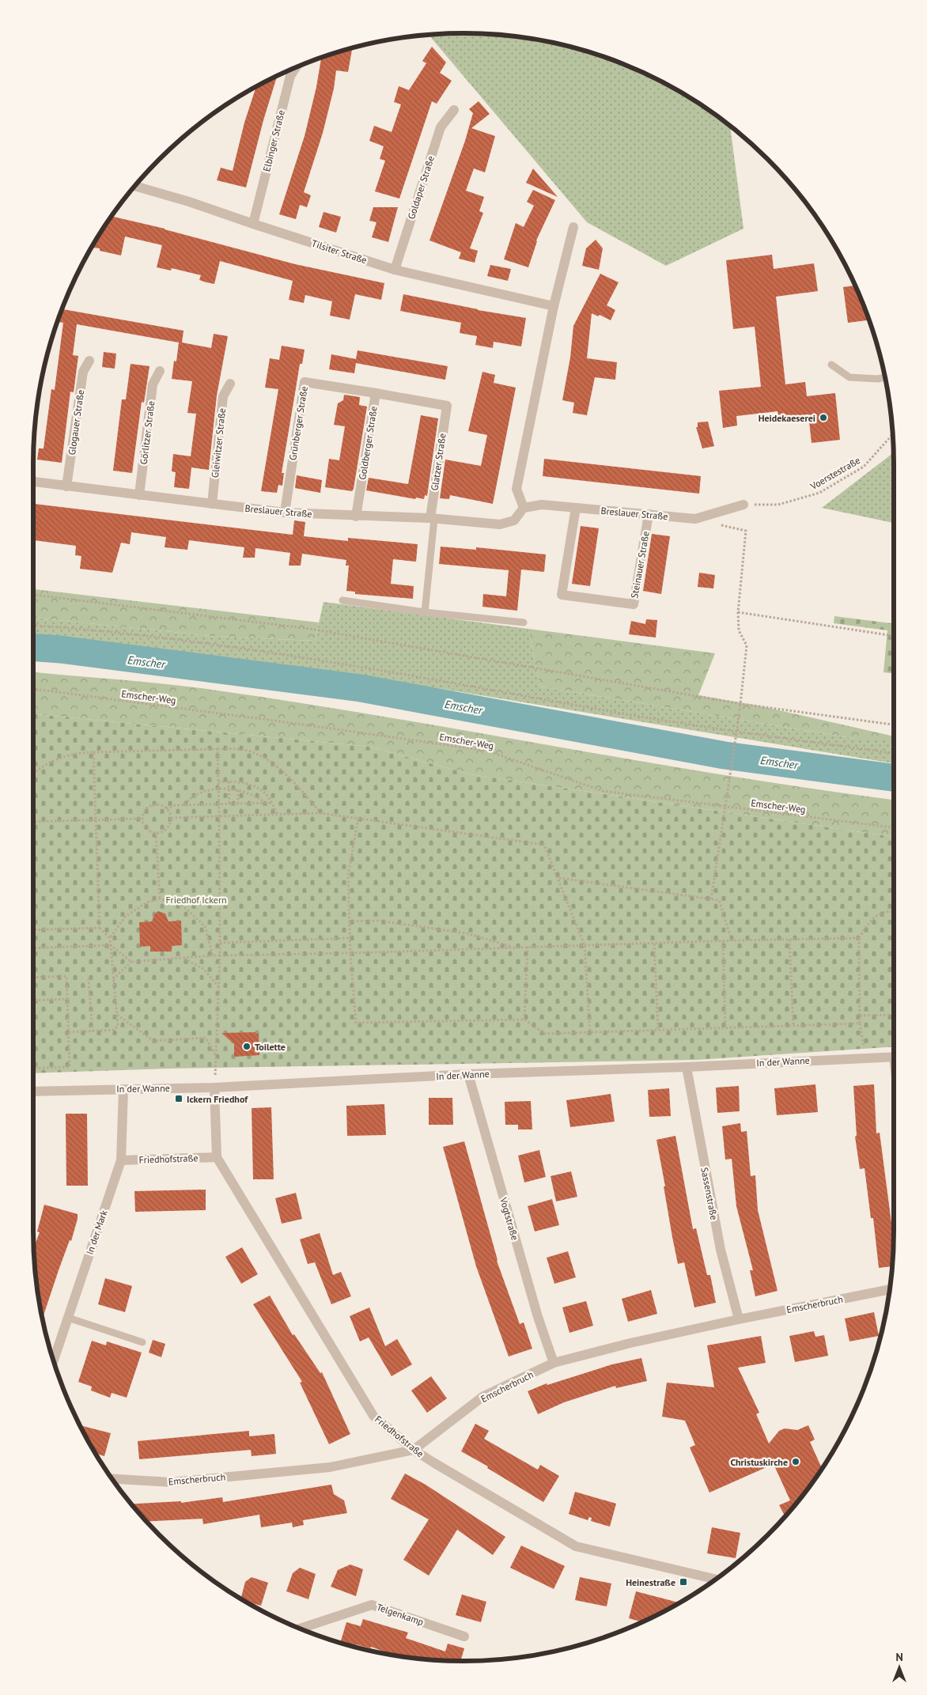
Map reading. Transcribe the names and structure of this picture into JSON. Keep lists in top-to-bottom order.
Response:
{
  "streets": {
    "street": [
      "Elbinger Straße",
      "Goldaper Straße",
      "Tilsiter Straße",
      "Glogauer Straße",
      "Grünberger Straße",
      "Görlitzer Straße",
      "Gleiwitzer Straße",
      "Goldberger Straße",
      "Glatzer Straße",
      "Breslauer Straße",
      "Steinauer Straße",
      "In der Wanne",
      "Friedhofstraße",
      "Sassenstraße",
      "Vogtstraße",
      "In der Mark",
      "Emscherbruch",
      "Telgenkamp"
    ],
    "path": ["Voerstestraße", "Emscher-Weg"]
  },
  "crossings": [
    ["Elbinger Straße", "Tilsiter Straße"],
    ["Goldaper Straße", "Tilsiter Straße"],
    ["Glogauer Straße", "Breslauer Straße"],
    ["Grünberger Straße", "Goldberger Straße"],
    ["Grünberger Straße", "Breslauer Straße"],
    ["Görlitzer Straße", "Breslauer Straße"],
    ["Gleiwitzer Straße", "Breslauer Straße"],
    ["Goldberger Straße", "Glatzer Straße"],
    ["Goldberger Straße", "Breslauer Straße"],
    ["Glatzer Straße", "Breslauer Straße"],
    ["Voerstestraße", "Breslauer Straße"],
    ["Breslauer Straße", "Steinauer Straße"],
    ["In der Wanne", "Friedhofstraße"],
    ["In der Wanne", "Sassenstraße"],
    ["In der Wanne", "Vogtstraße"],
    ["In der Wanne", "In der Mark"],
    ["Friedhofstraße", "In der Mark"],
    ["Friedhofstraße", "Emscherbruch"],
    ["Sassenstraße", "Emscherbruch"],
    ["Vogtstraße", "Emscherbruch"]
  ],
  "water": ["Emscher"],
  "parks": ["Friedhof Ickern"],
  "places": {
    "other": ["Heidekaeserei", "Toilette", "Christuskirche"],
    "transit": ["Ickern Friedhof", "Heinestraße"]
  },
  "north": "top"
}
